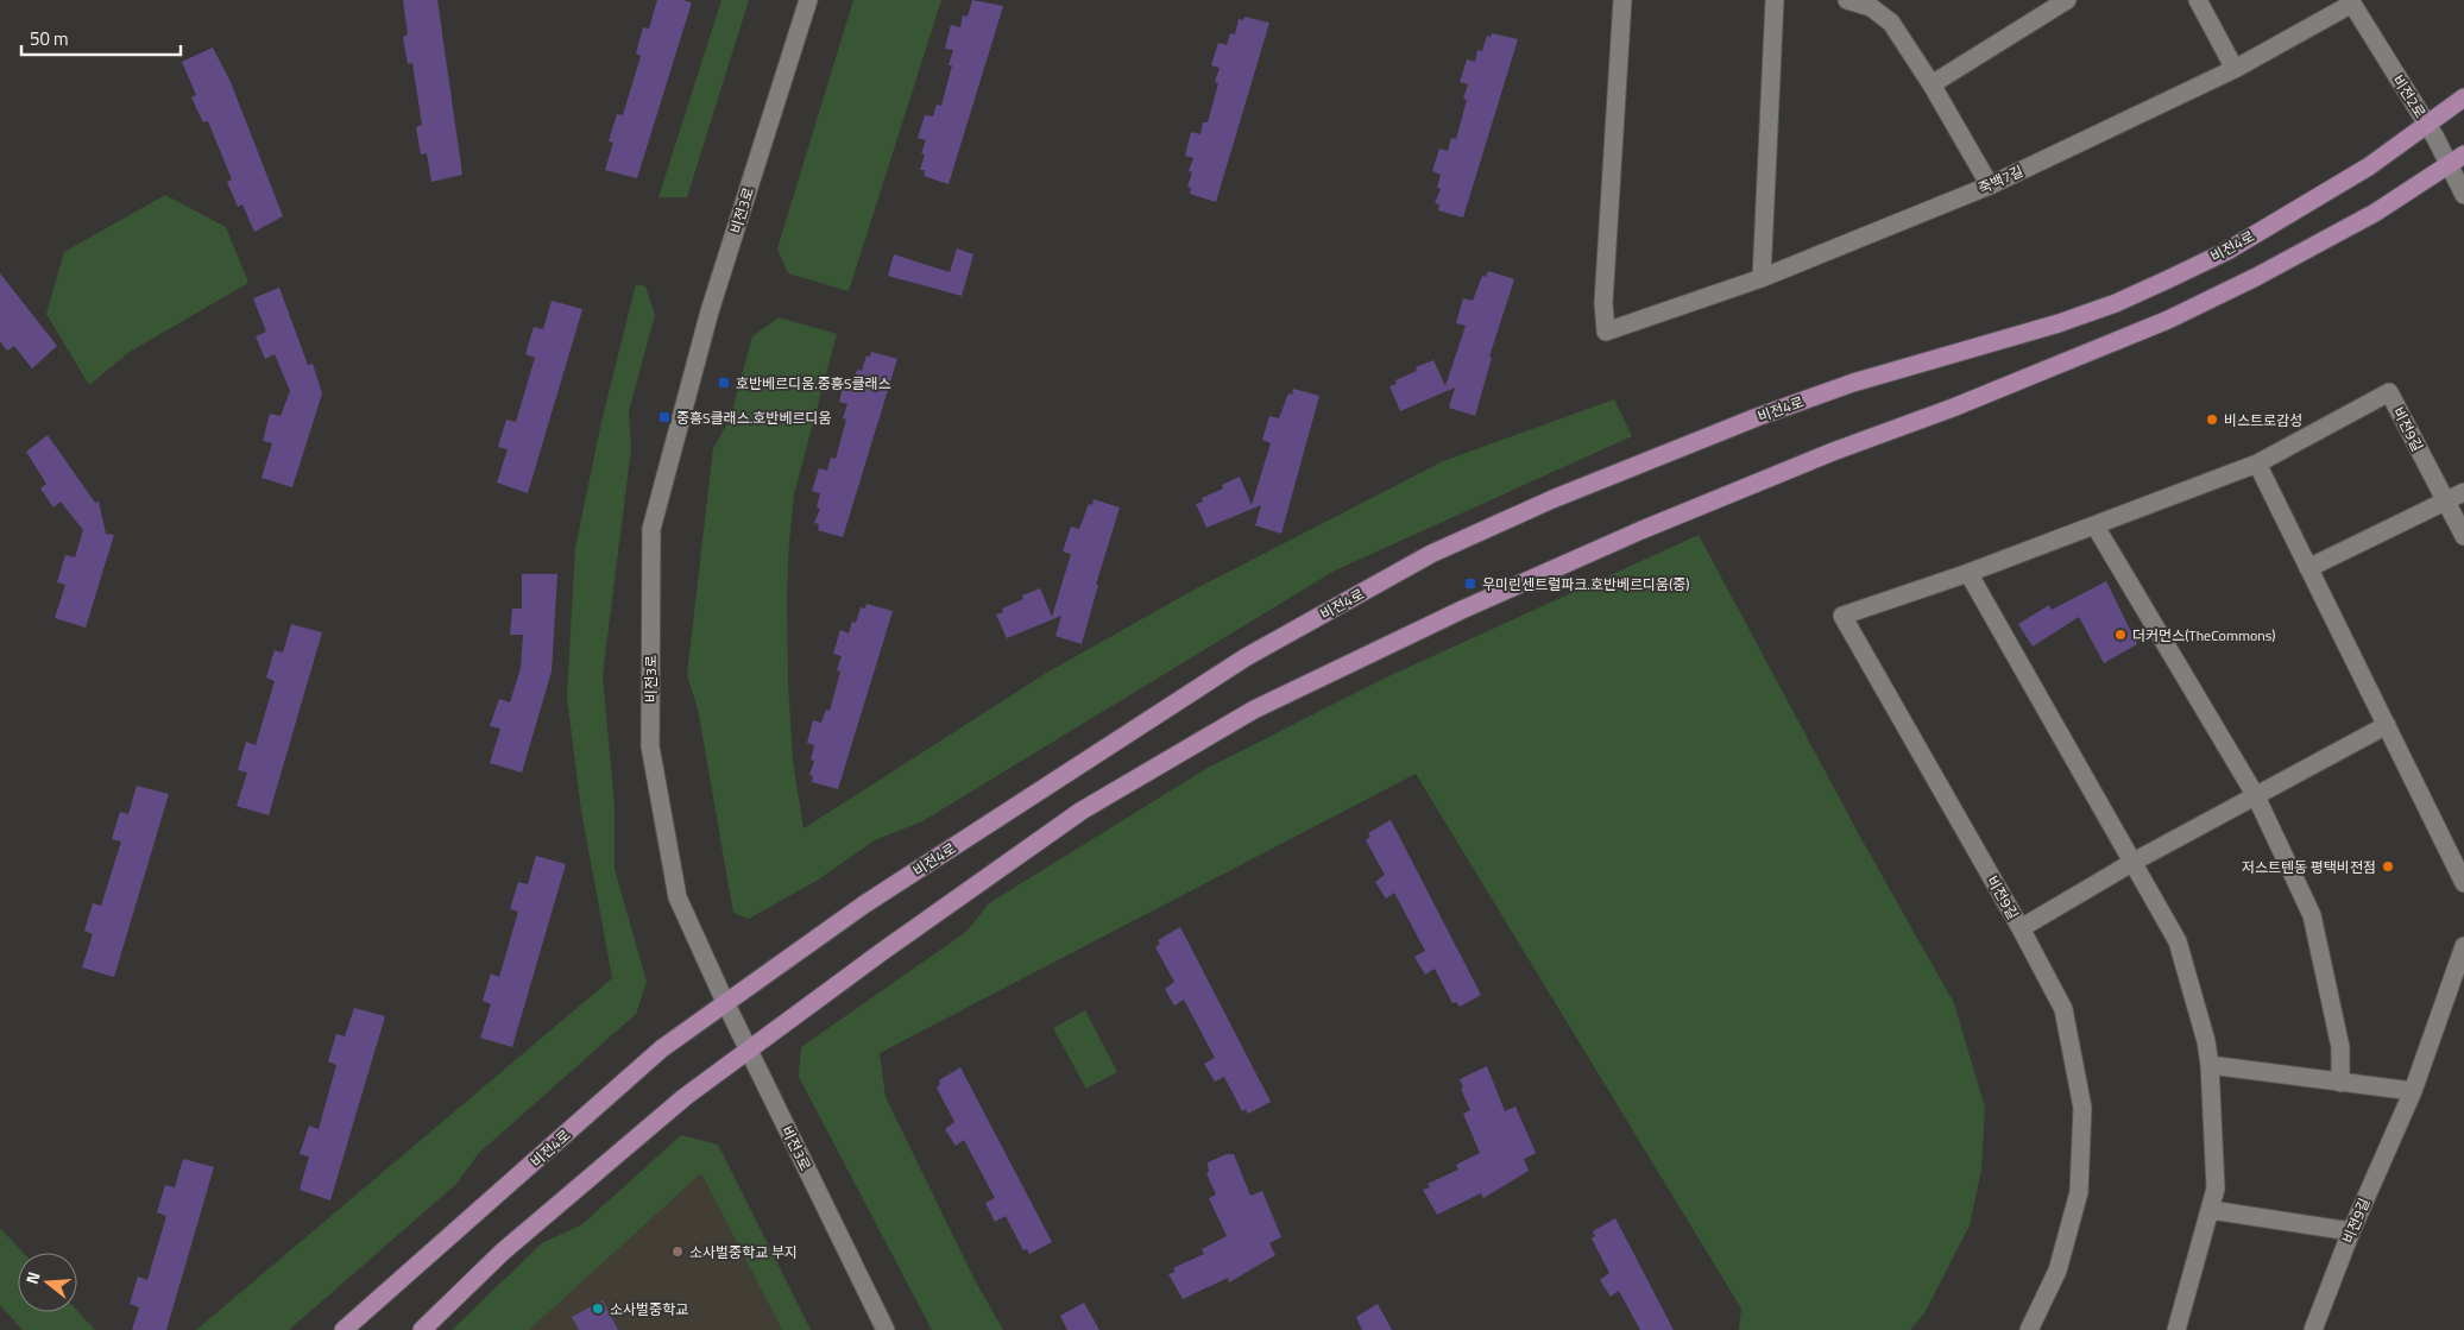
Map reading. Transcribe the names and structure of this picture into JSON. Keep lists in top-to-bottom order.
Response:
{
  "streets": {
    "main road": ["비전4로"],
    "street": [
      "비전2로",
      "죽백7길",
      "비전3로",
      "비전9길"
    ]
  },
  "crossings": [
    ["비전2로", "죽백7길"],
    ["비전2로", "비전4로"],
    ["비전3로", "비전4로"]
  ],
  "places": {
    "transit": ["호반베르디움.중흥S클래스", "중흥S클래스.호반베르디움", "우미린센트럴파크.호반베르디움(중)"],
    "other": [
      "비스트로감성",
      "더커먼스(TheCommons)",
      "저스트텐동 평택비전점",
      "소사벌중학교 부지",
      "소사벌중학교"
    ]
  },
  "scale_bar": "50 m",
  "north": "left"
}
